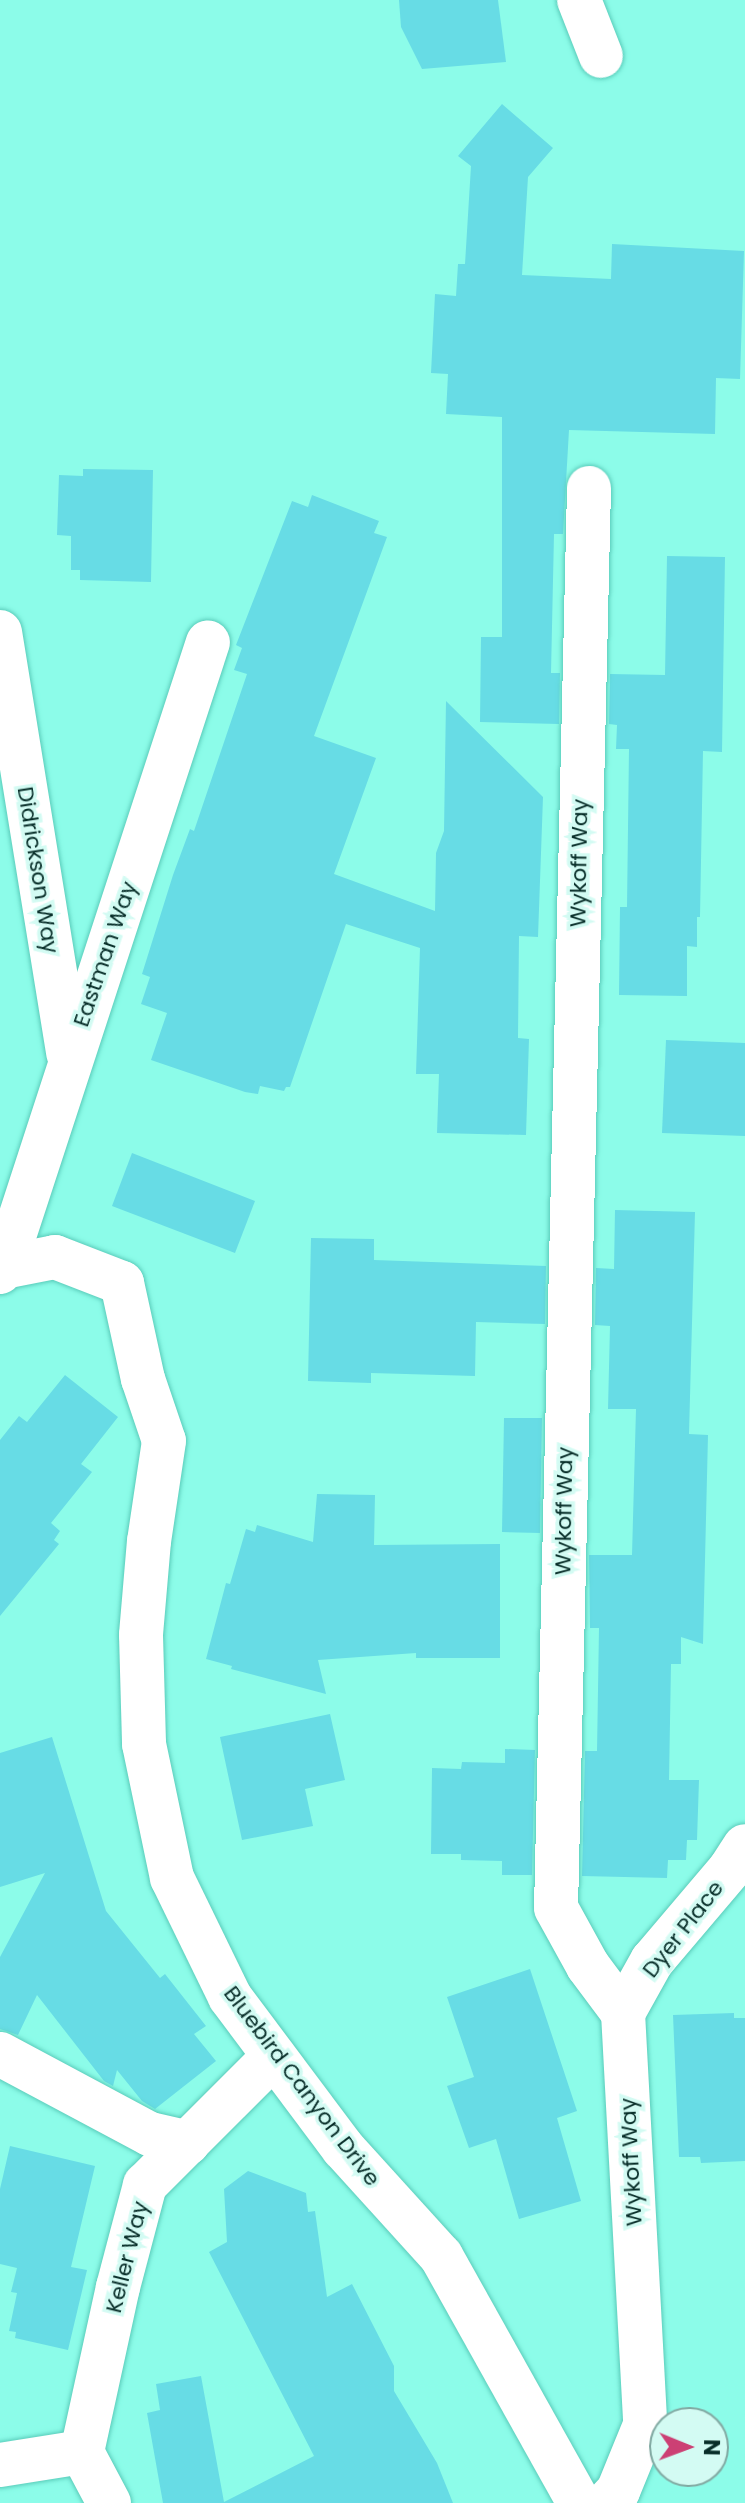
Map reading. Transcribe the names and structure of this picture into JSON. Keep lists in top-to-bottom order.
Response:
{
  "streets": {
    "street": [
      "Wykoff Way",
      "Didrickson Way",
      "Eastman Way",
      "Dyer Place",
      "Bluebird Canyon Drive",
      "Keller Way"
    ]
  },
  "crossings": [
    ["Wykoff Way", "Dyer Place"],
    ["Didrickson Way", "Eastman Way"],
    ["Eastman Way", "Bluebird Canyon Drive"],
    ["Bluebird Canyon Drive", "Keller Way"]
  ],
  "north": "right"
}
